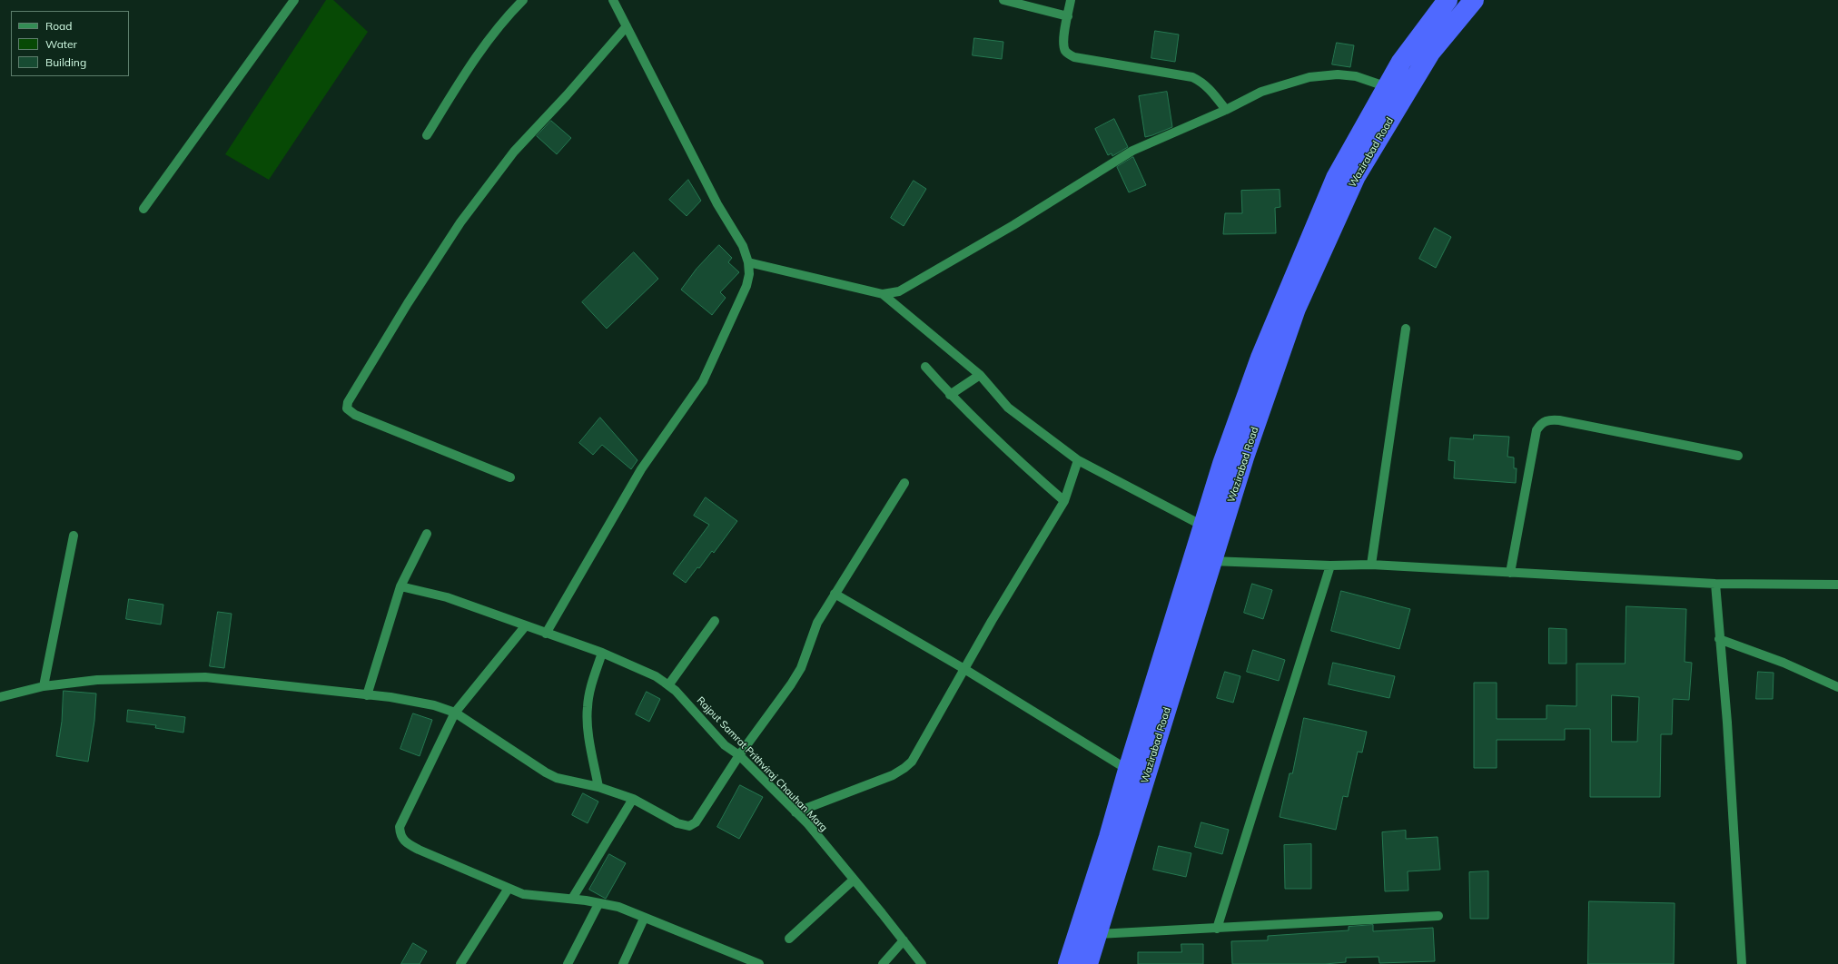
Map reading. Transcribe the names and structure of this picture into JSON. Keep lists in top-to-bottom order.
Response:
{
  "streets": {
    "highway": ["Wazirabad Road"],
    "street": ["Rajput Samrat Prithviraj Chauhan Marg"]
  },
  "legend": ["Road", "Water", "Building"]
}
